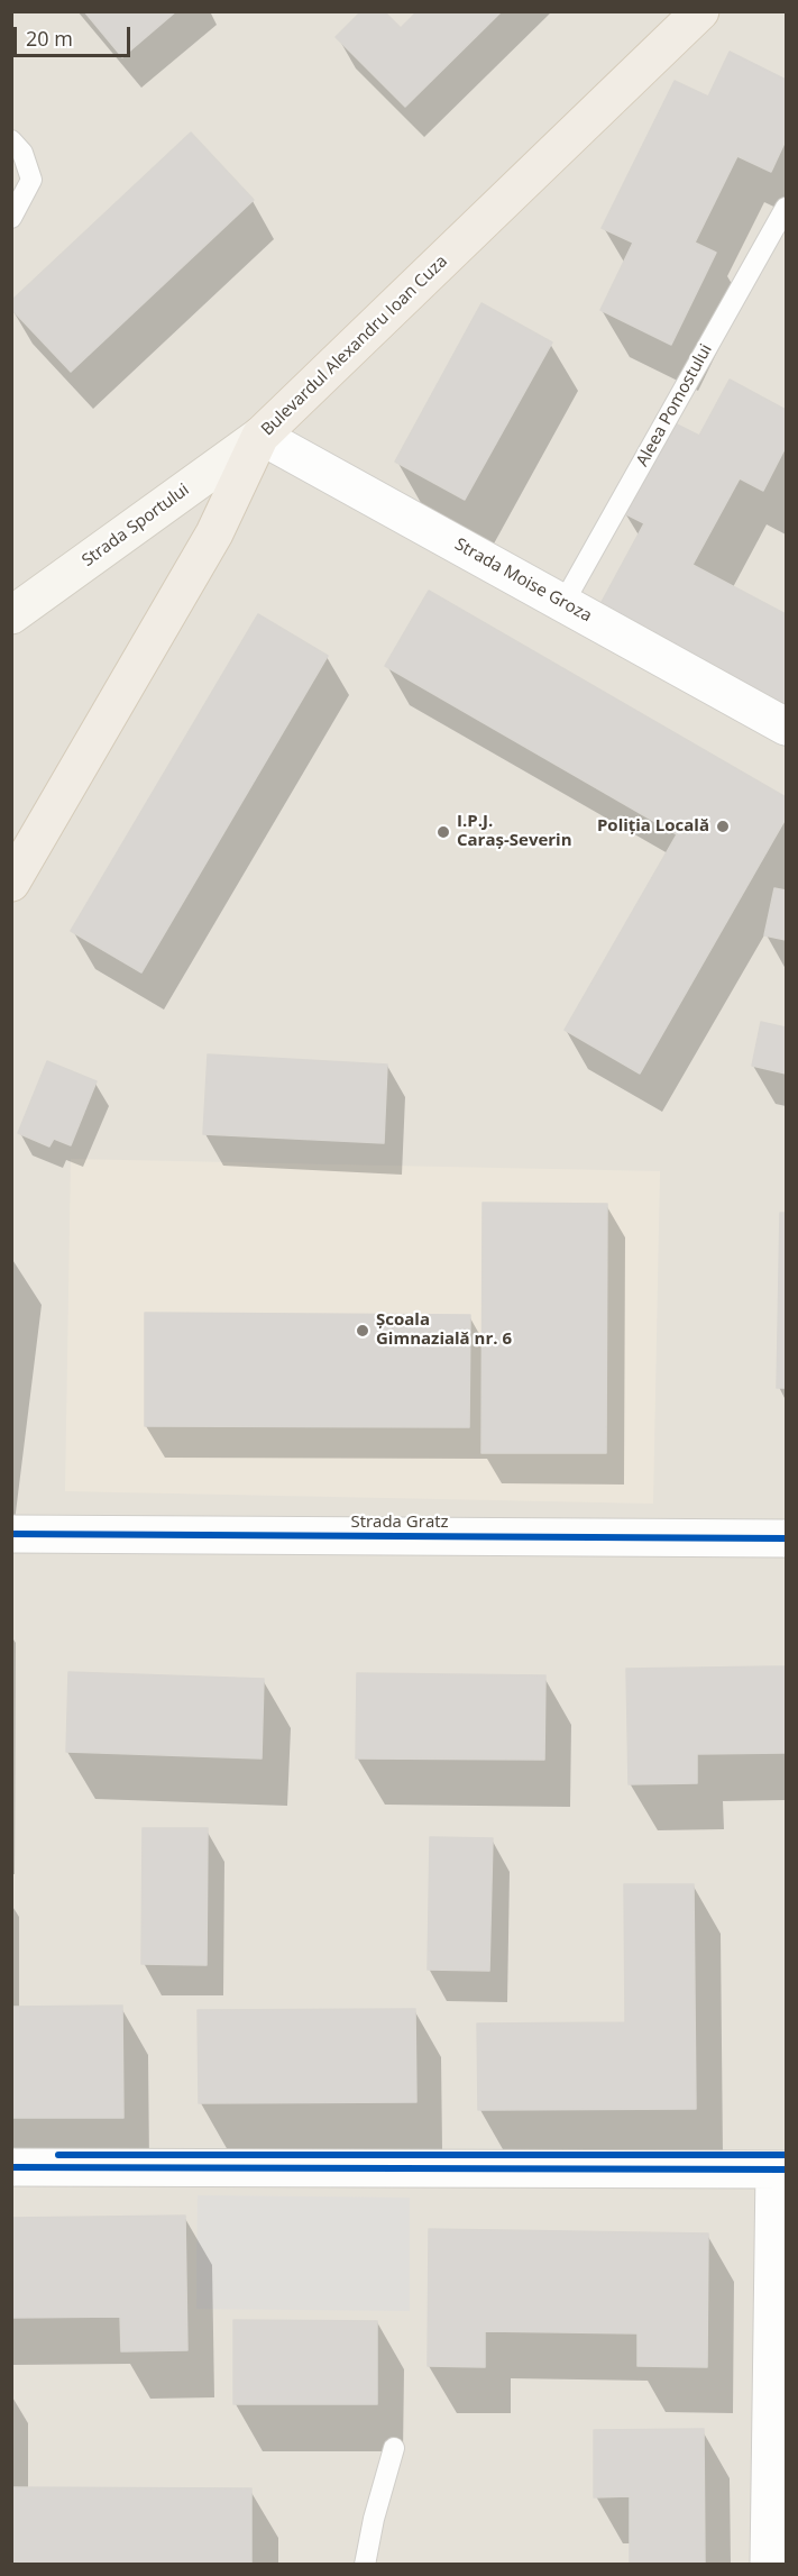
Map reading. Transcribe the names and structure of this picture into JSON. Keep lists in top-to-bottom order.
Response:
{
  "streets": {
    "main road": ["Bulevardul Alexandru Ioan Cuza", "Strada Sportului"],
    "street": ["Strada Moise Groza", "Strada Gratz"],
    "lane": ["Aleea Pomostului"]
  },
  "crossings": [
    ["Bulevardul Alexandru Ioan Cuza", "Strada Sportului"],
    ["Bulevardul Alexandru Ioan Cuza", "Strada Moise Groza"],
    ["Aleea Pomostului", "Strada Moise Groza"],
    ["Strada Sportului", "Strada Moise Groza"]
  ],
  "places": ["Poliția Locală", "I.P.J. Caraș-Severin", "Școala Gimnazială nr. 6"],
  "scale_bar": "20 m"
}
